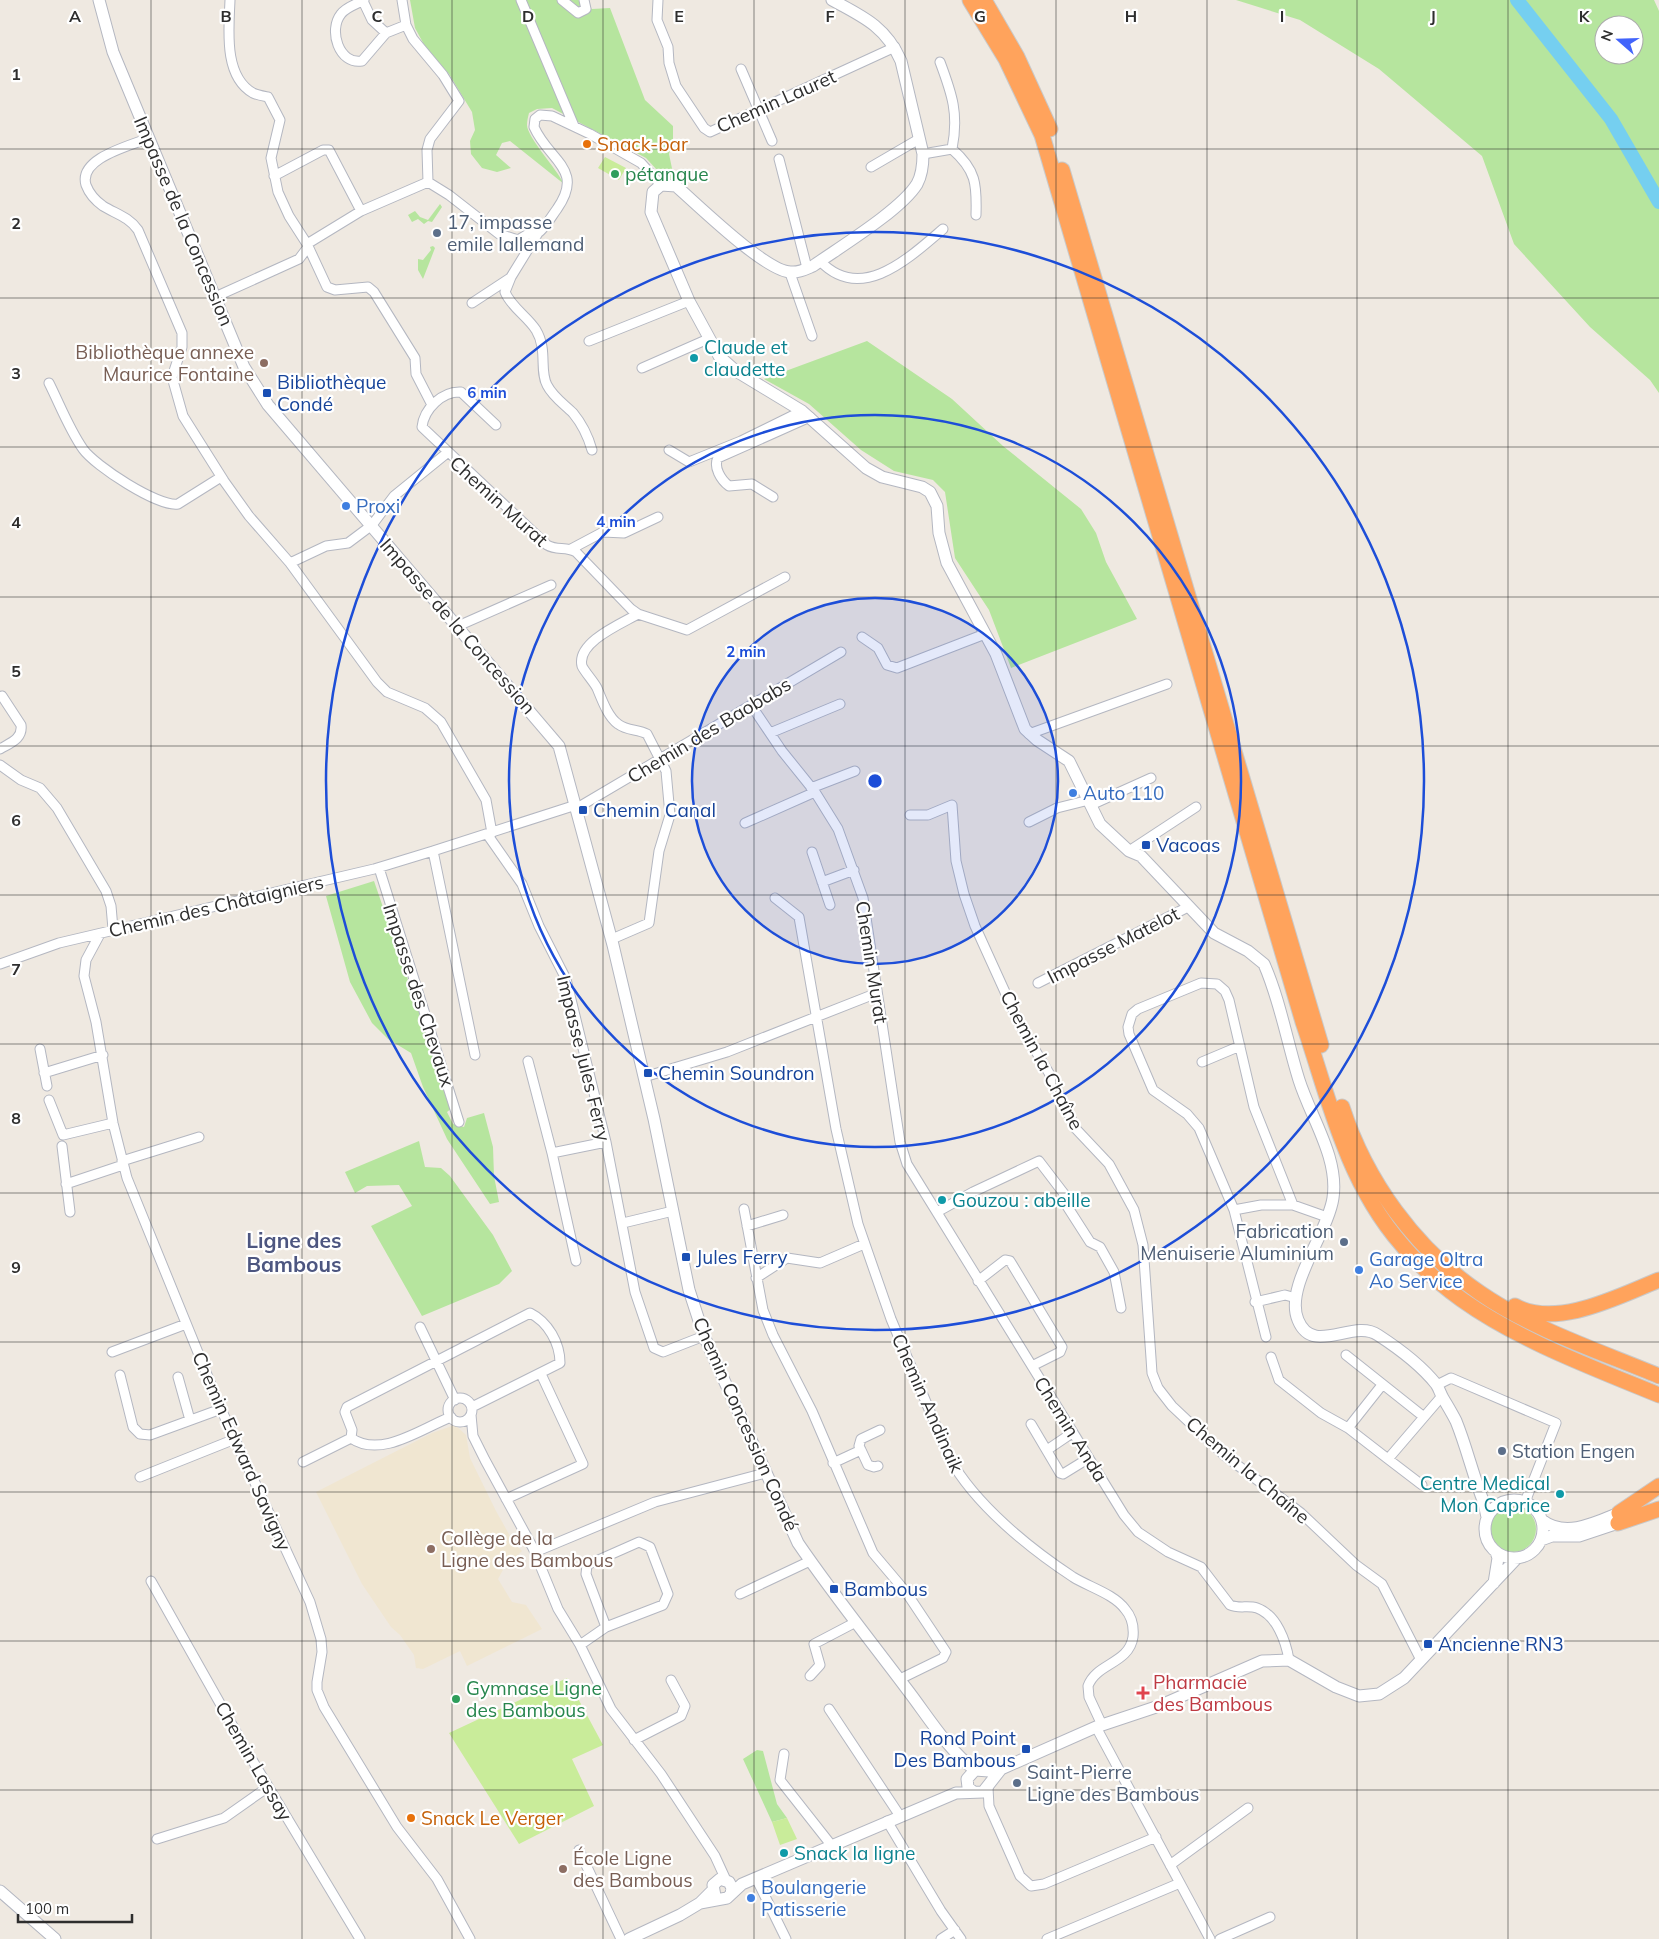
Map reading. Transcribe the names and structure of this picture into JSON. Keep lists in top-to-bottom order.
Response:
{
  "streets": {
    "main road": ["Impasse de la Concession", "Chemin Concession Condé"],
    "street": [
      "Chemin Lauret",
      "Chemin Murat",
      "Chemin des Baobabs",
      "Chemin des Châtaigniers",
      "Impasse Matelot",
      "Impasse des Chevaux",
      "Impasse Jules Ferry",
      "Chemin la Chaîne",
      "Chemin Andinaik",
      "Chemin Anda",
      "Chemin Edward Savigny",
      "Chemin Lassay"
    ]
  },
  "crossings": [
    ["Impasse de la Concession", "Chemin Murat"],
    ["Impasse de la Concession", "Chemin des Baobabs"],
    ["Impasse de la Concession", "Chemin Concession Condé"],
    ["Chemin Murat", "Chemin des Baobabs"],
    ["Chemin Murat", "Chemin Anda"],
    ["Chemin des Baobabs", "Chemin Concession Condé"],
    ["Chemin des Châtaigniers", "Impasse des Chevaux"],
    ["Chemin des Châtaigniers", "Chemin Edward Savigny"],
    ["Impasse Jules Ferry", "Chemin Concession Condé"]
  ],
  "districts": ["Ligne des Bambous"],
  "places": {
    "other": [
      "Snack-bar",
      "pétanque",
      "17, impasse emile lallemand",
      "Claude et claudette",
      "Bibliothèque annexe Maurice Fontaine",
      "Proxi",
      "Auto 110",
      "Gouzou : abeille",
      "Fabrication Menuiserie Aluminium",
      "Garage Oltra Ao Service",
      "Station Engen",
      "Centre Medical Mon Caprice",
      "Collège de la Ligne des Bambous",
      "Gymnase Ligne des Bambous",
      "Saint-Pierre Ligne des Bambous",
      "Snack Le Verger",
      "Snack la ligne",
      "École Ligne des Bambous",
      "Boulangerie Patisserie"
    ],
    "transit": [
      "Bibliothèque Condé",
      "Chemin Canal",
      "Vacoas",
      "Chemin Soundron",
      "Jules Ferry",
      "Bambous",
      "Ancienne RN3",
      "Rond Point Des Bambous"
    ],
    "health": ["Pharmacie des Bambous"]
  },
  "scale_bar": "100 m",
  "north": "left",
  "grid": {
    "columns": [
      "A",
      "B",
      "C",
      "D",
      "E",
      "F",
      "G",
      "H",
      "I",
      "J",
      "K"
    ],
    "rows": [
      "1",
      "2",
      "3",
      "4",
      "5",
      "6",
      "7",
      "8",
      "9"
    ]
  },
  "rings": ["6 min", "4 min", "2 min"]
}
